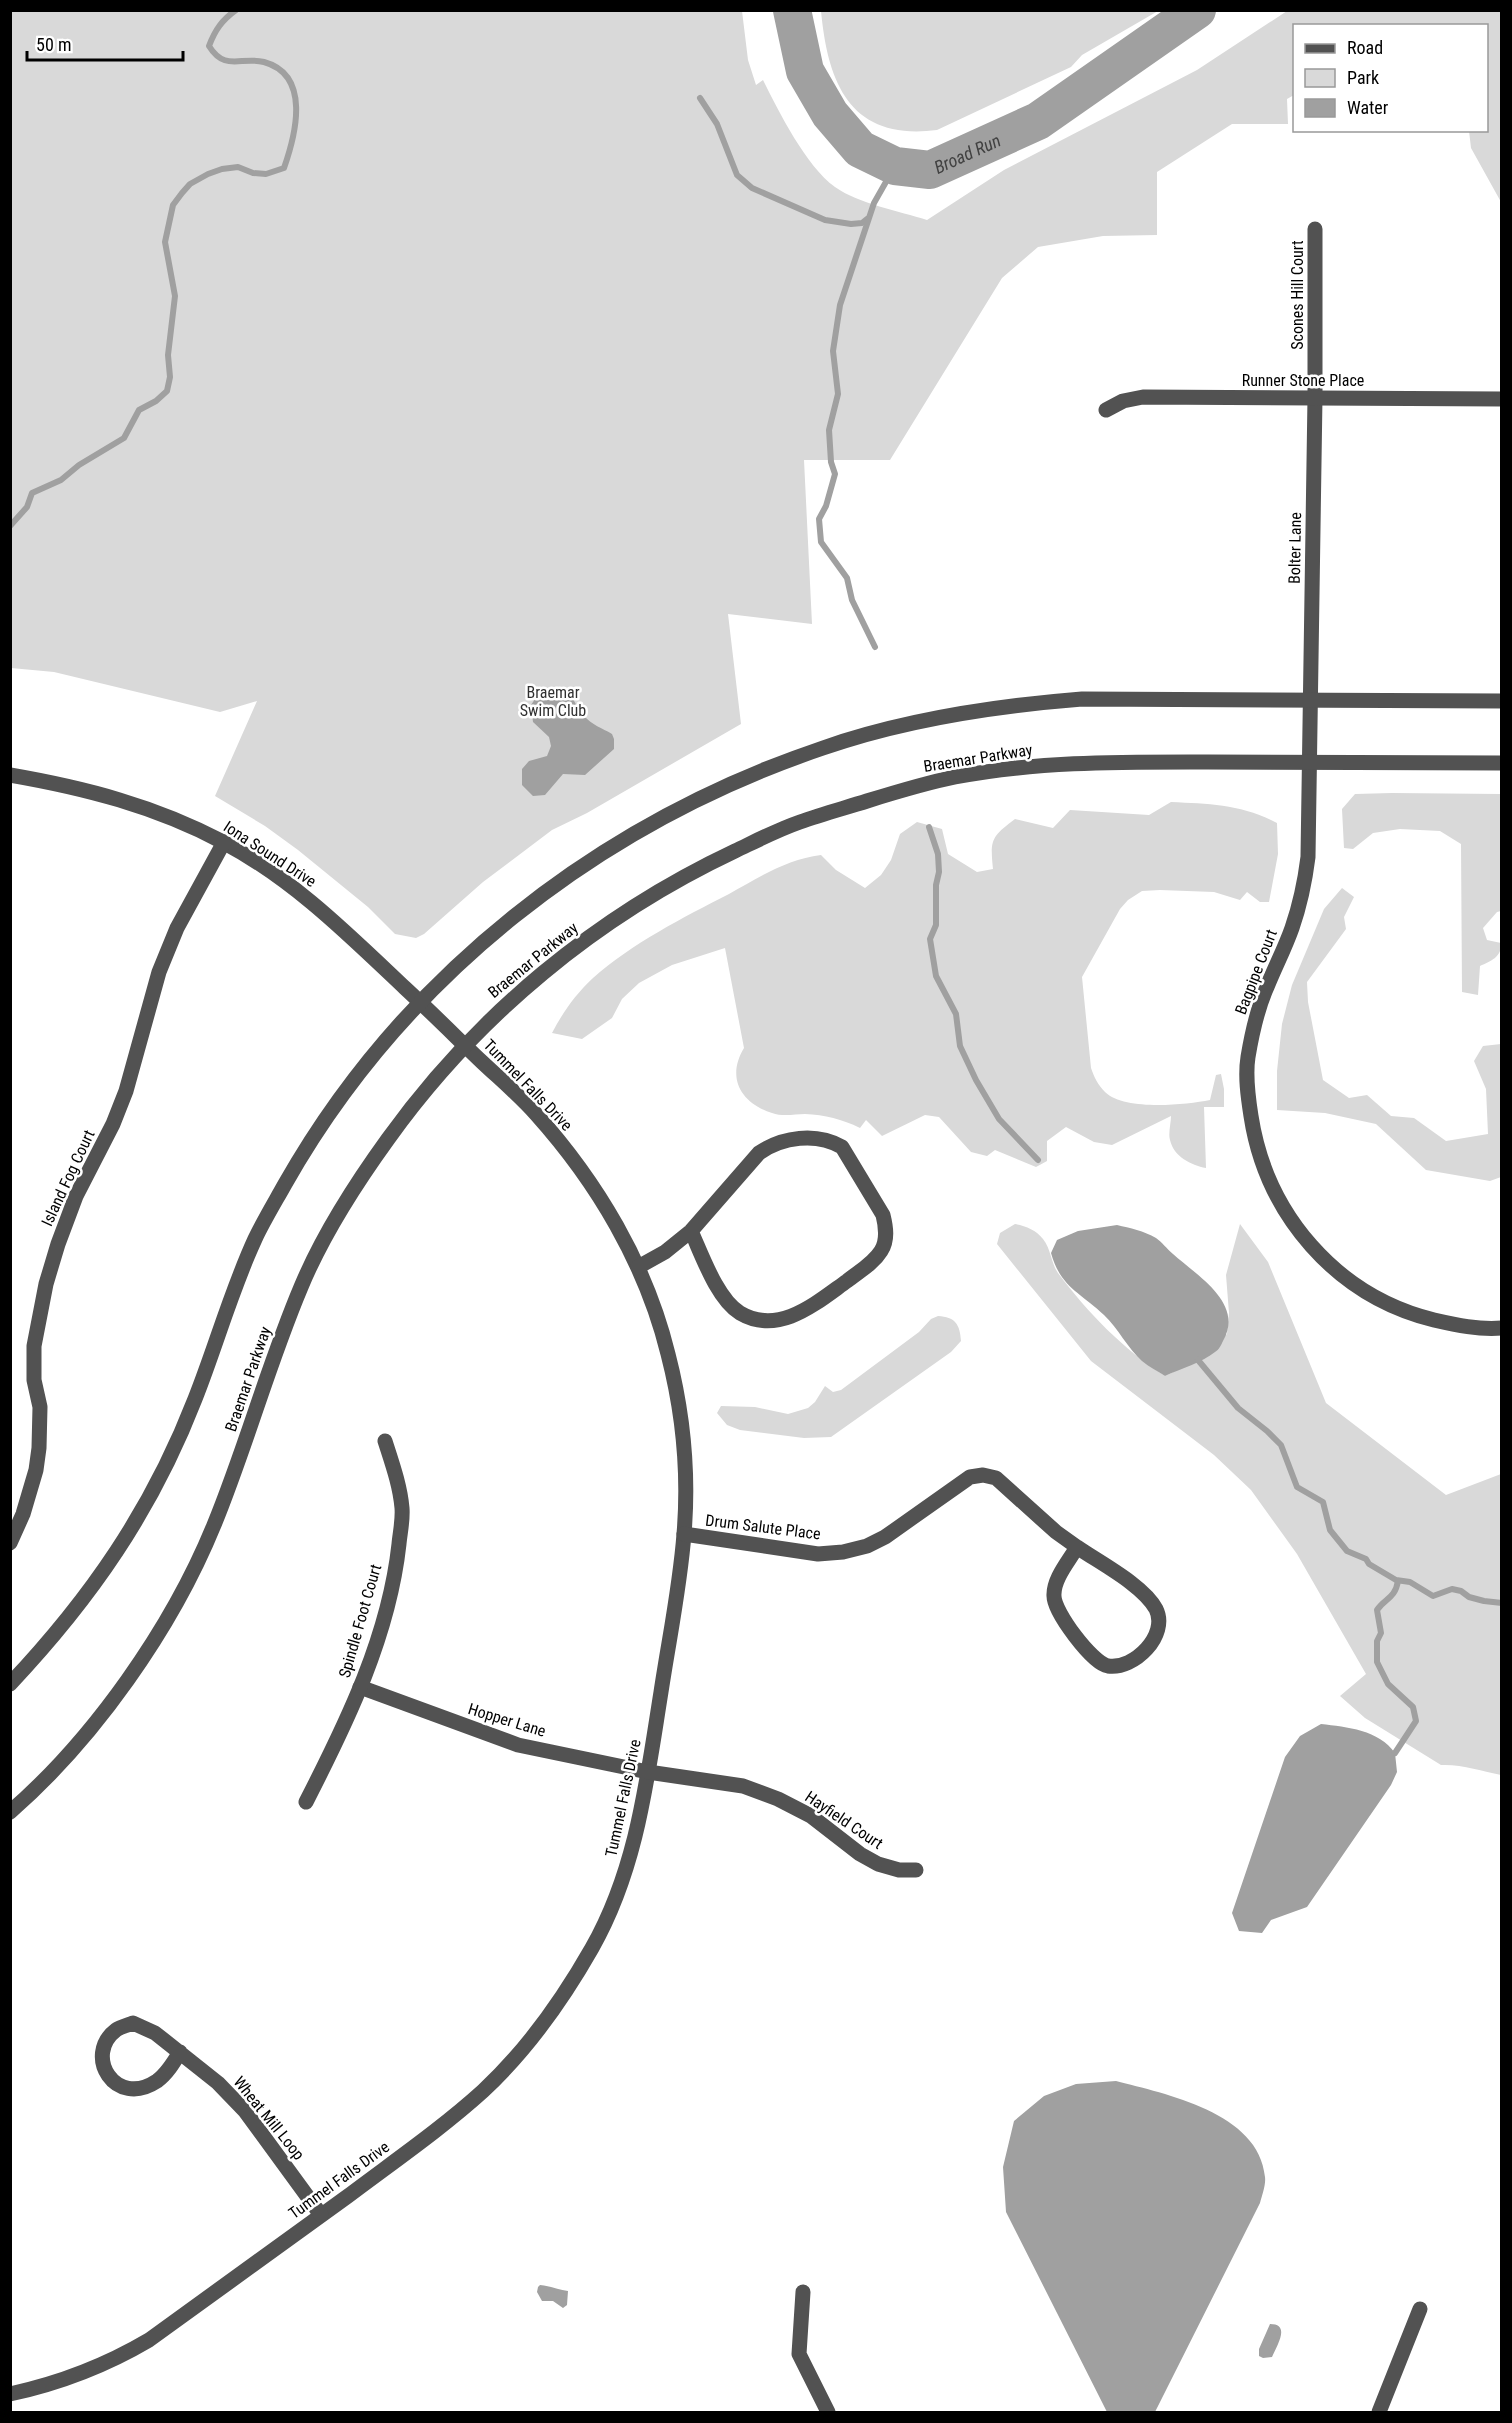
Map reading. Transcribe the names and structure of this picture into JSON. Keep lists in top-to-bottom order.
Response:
{
  "streets": {
    "street": [
      "Scones Hill Court",
      "Runner Stone Place",
      "Bolter Lane",
      "Braemar Parkway",
      "Iona Sound Drive",
      "Bagpipe Court",
      "Tummel Falls Drive",
      "Island Fog Court",
      "Drum Salute Place",
      "Spindle Foot Court",
      "Hopper Lane",
      "Hayfield Court",
      "Wheat Mill Loop"
    ]
  },
  "crossings": [
    ["Scones Hill Court", "Runner Stone Place"],
    ["Scones Hill Court", "Bolter Lane"],
    ["Runner Stone Place", "Bolter Lane"],
    ["Bolter Lane", "Bagpipe Court"],
    ["Braemar Parkway", "Iona Sound Drive"],
    ["Braemar Parkway", "Bagpipe Court"],
    ["Braemar Parkway", "Tummel Falls Drive"],
    ["Iona Sound Drive", "Tummel Falls Drive"],
    ["Iona Sound Drive", "Island Fog Court"],
    ["Tummel Falls Drive", "Drum Salute Place"],
    ["Tummel Falls Drive", "Hopper Lane"],
    ["Tummel Falls Drive", "Hayfield Court"],
    ["Tummel Falls Drive", "Wheat Mill Loop"],
    ["Spindle Foot Court", "Hopper Lane"],
    ["Hopper Lane", "Hayfield Court"]
  ],
  "water": ["Broad Run"],
  "parks": ["Braemar Swim Club"],
  "legend": ["Road", "Park", "Water"],
  "scale_bar": "50 m"
}
